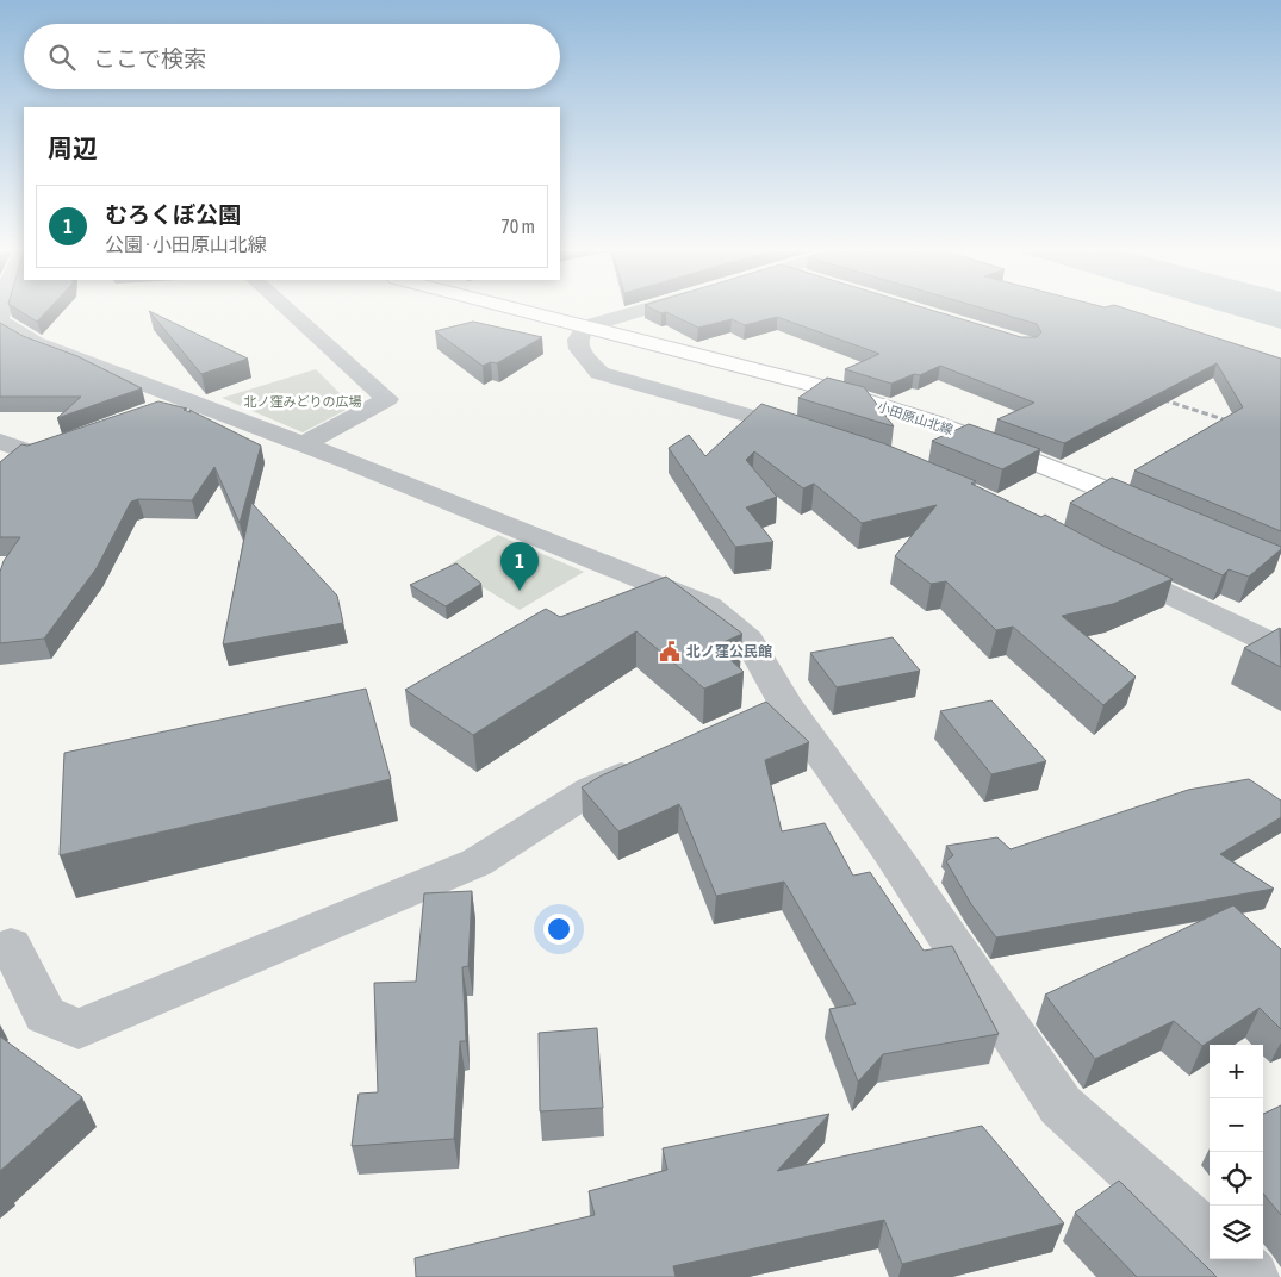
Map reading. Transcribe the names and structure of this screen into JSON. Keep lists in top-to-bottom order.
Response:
{
  "streets": {
    "main road": ["小田原山北線"]
  },
  "parks": ["北ノ窪みどりの広場"],
  "places": {
    "public building": ["北ノ窪公民館"]
  },
  "page": {
    "search": "ここで検索",
    "heading": "周辺",
    "list": [
      {
        "mark": "1",
        "name": "むろくぼ公園",
        "note": "公園 · 小田原山北線",
        "value": "70 m"
      }
    ],
    "pins": "1",
    "map_buttons": ["+", "−"]
  }
}
